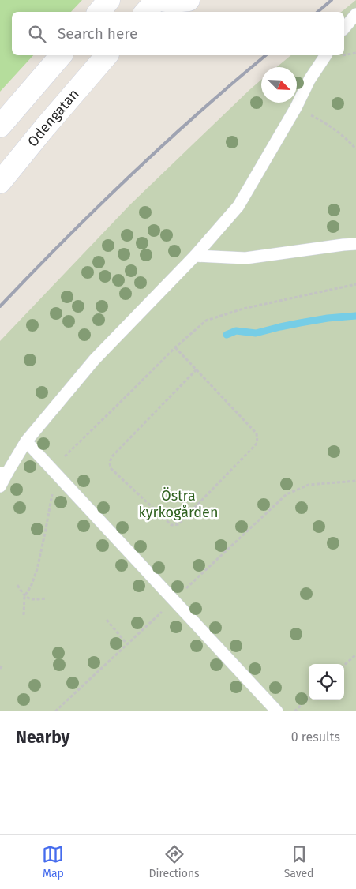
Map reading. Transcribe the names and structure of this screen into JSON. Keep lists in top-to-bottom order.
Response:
{
  "streets": {
    "main road": ["Odengatan"]
  },
  "parks": ["Östra kyrkogården"],
  "north": "bottom right",
  "page": {
    "search": "Search here",
    "heading": ["Nearby", "0 results"],
    "nav": ["Map", "Directions", "Saved"]
  }
}
